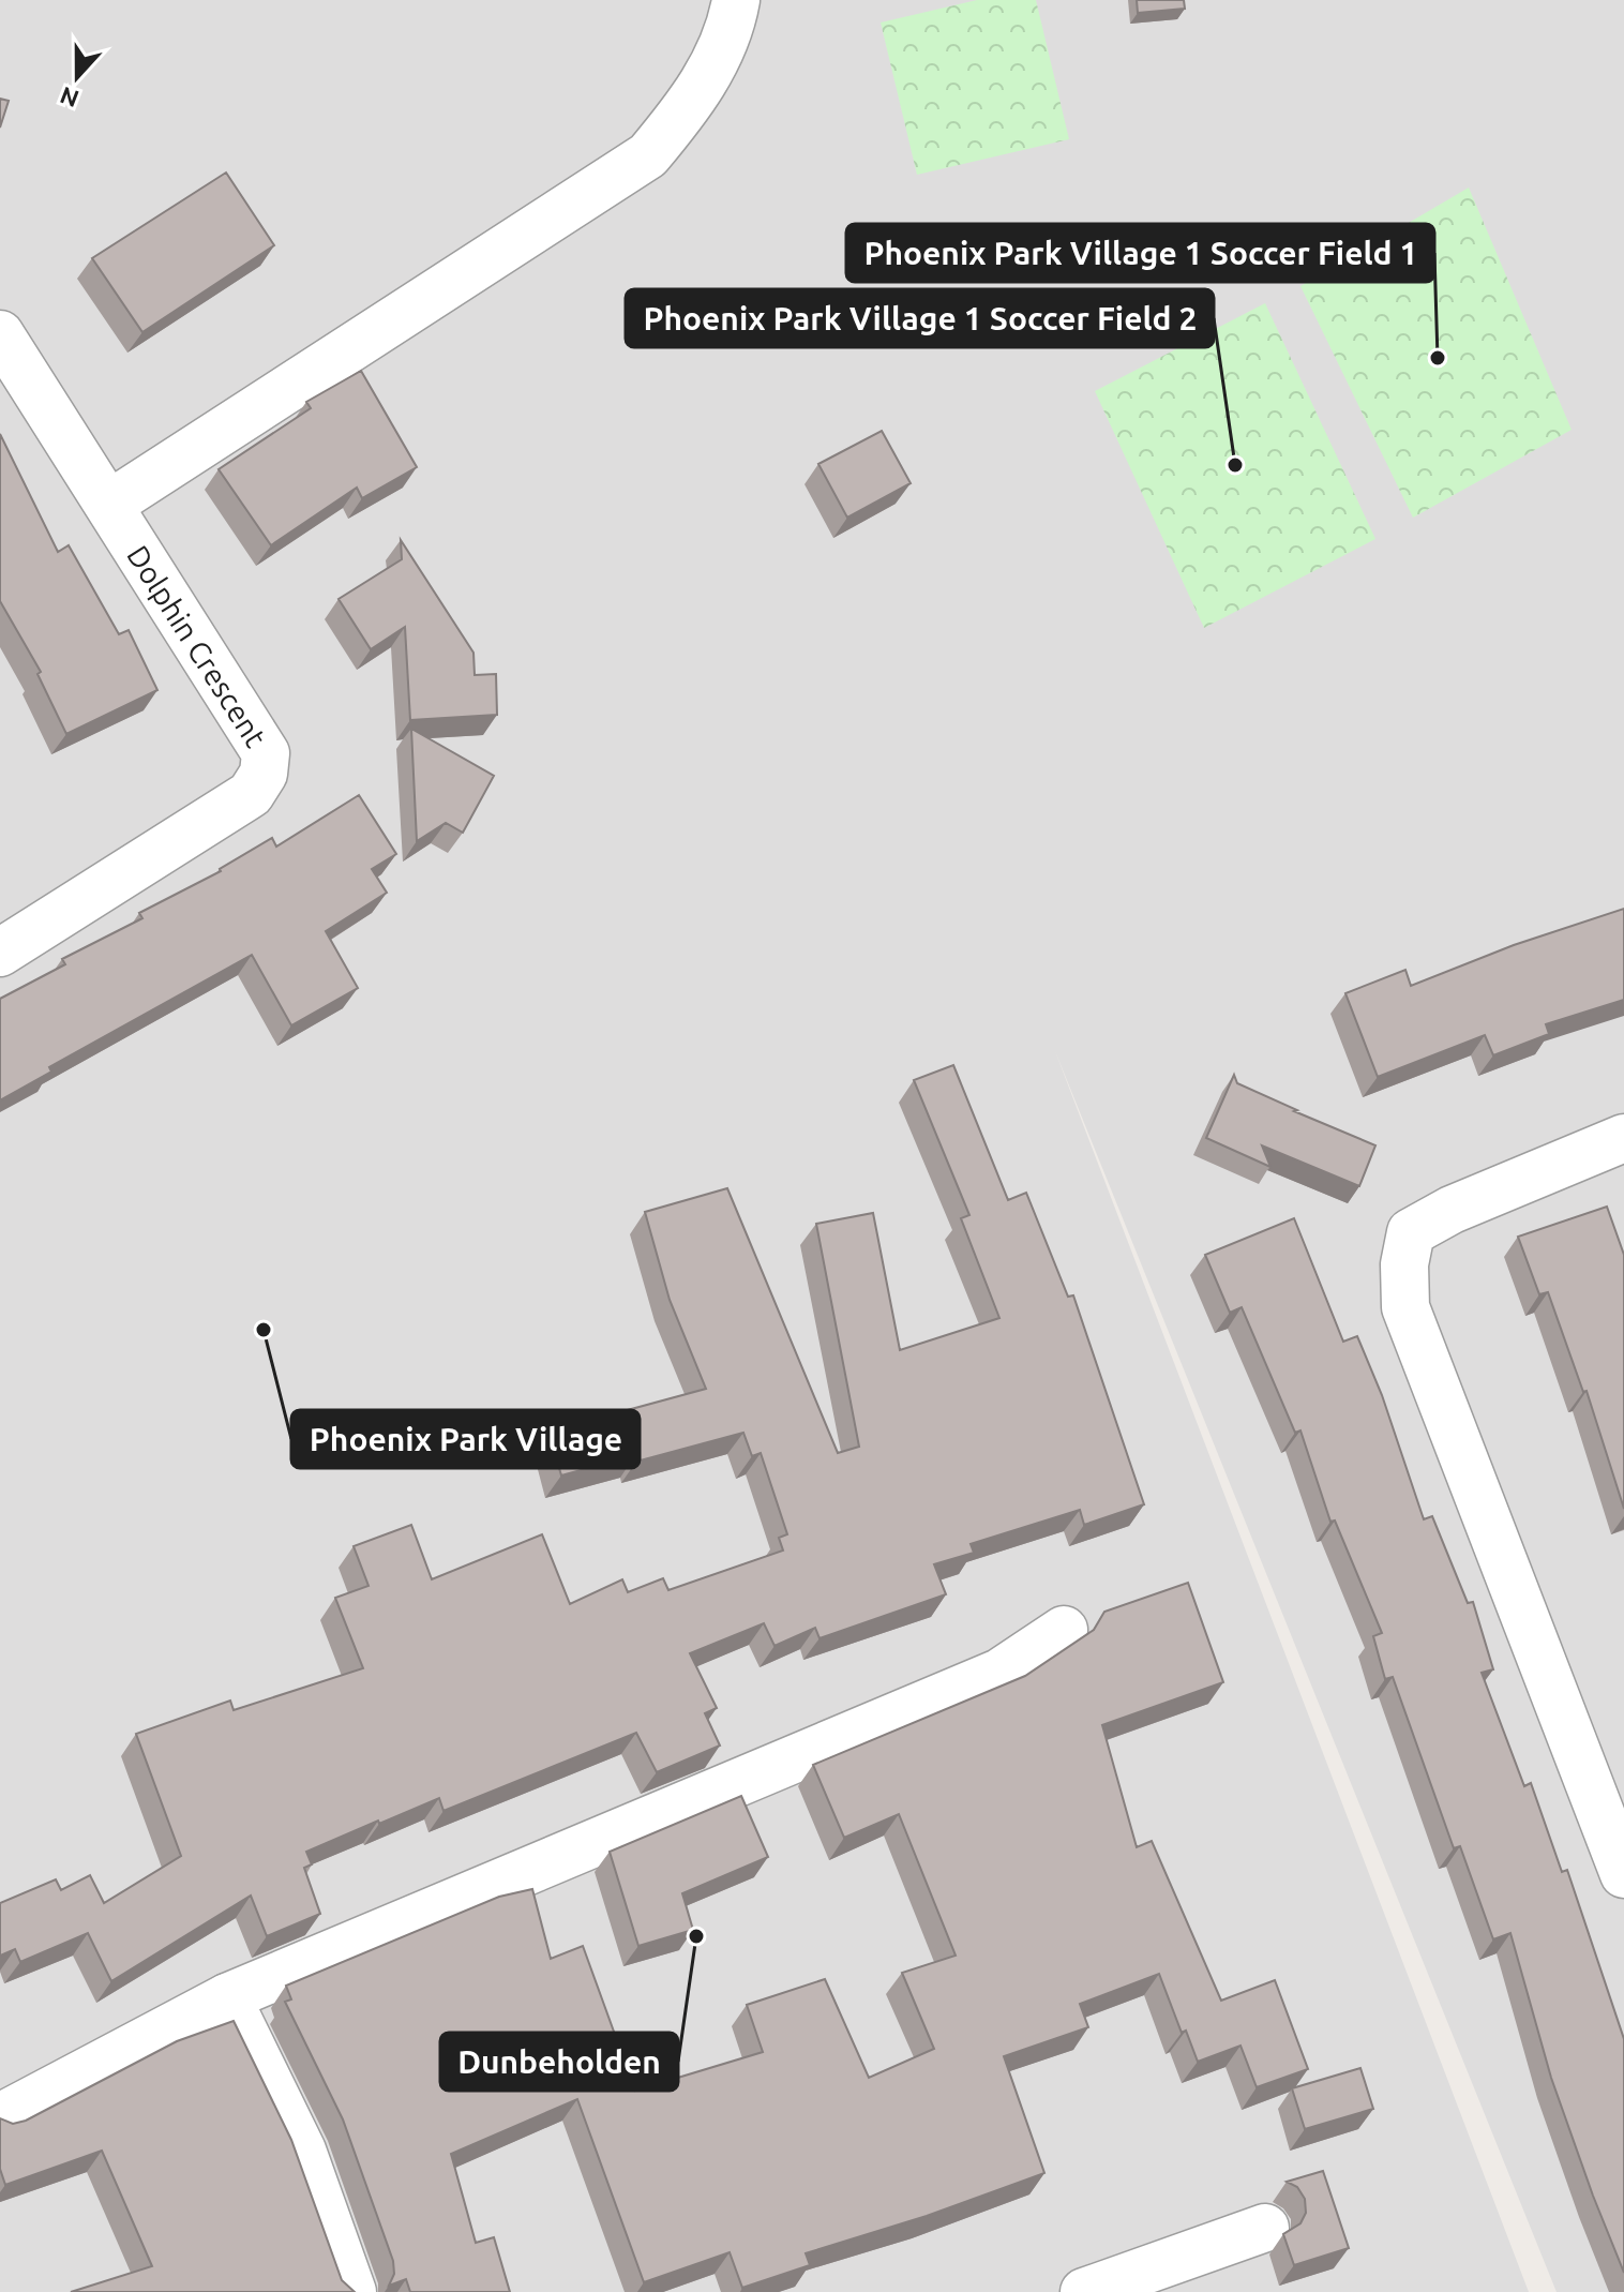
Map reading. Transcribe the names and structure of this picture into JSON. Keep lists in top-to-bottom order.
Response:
{
  "streets": {
    "street": ["Dolphin Crescent"]
  },
  "places": [
    "Phoenix Park Village 1 Soccer Field 1",
    "Phoenix Park Village 1 Soccer Field 2",
    "Phoenix Park Village",
    "Dunbeholden"
  ],
  "north": "bottom"
}
